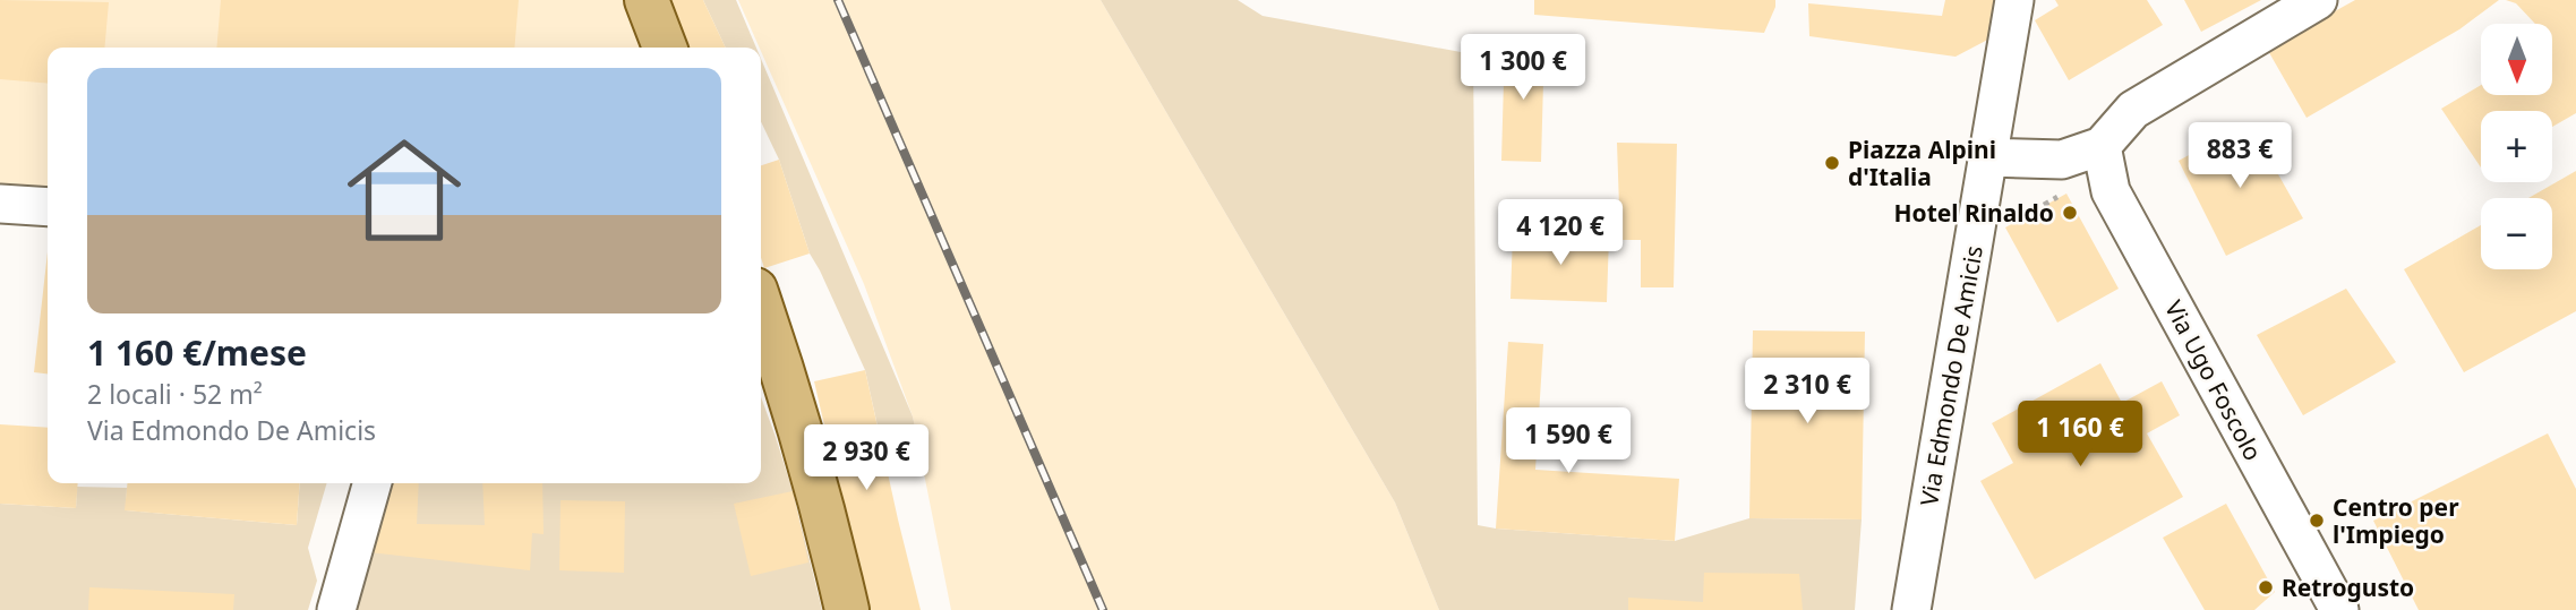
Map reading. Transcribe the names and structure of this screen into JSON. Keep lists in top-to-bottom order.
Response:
{
  "streets": {
    "street": ["Via Edmondo De Amicis", "Via Ugo Foscolo"]
  },
  "places": [
    "Piazza Alpini d'Italia",
    "Hotel Rinaldo",
    "Centro per l'Impiego",
    "Retrogusto"
  ],
  "north": "bottom",
  "page": {
    "map_buttons": ["+", "−"],
    "price": [
      "1 300 €",
      "883 €",
      "4 120 €",
      "2 310 €",
      "1 160 €",
      "1 590 €",
      "2 930 €"
    ],
    "list": [
      {
        "name": "1 160 €/mese",
        "note": "2 locali · 52 m² · Via Edmondo De Amicis"
      }
    ]
  }
}
